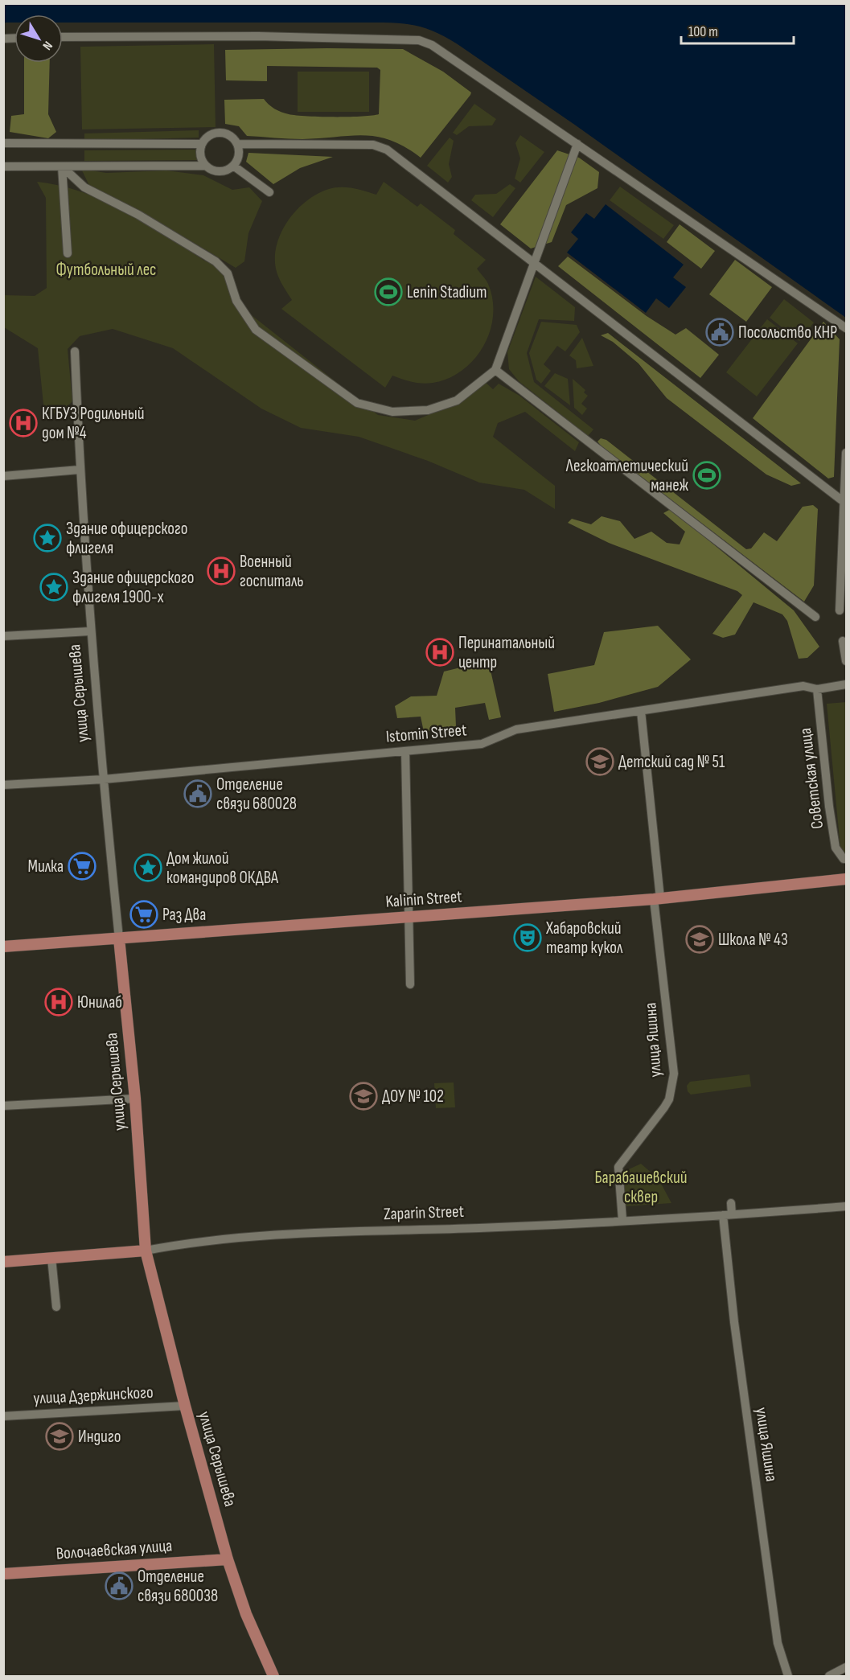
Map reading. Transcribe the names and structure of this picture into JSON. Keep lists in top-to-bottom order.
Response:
{
  "streets": {
    "main road": [
      "улица Серышева",
      "Kalinin Street",
      "Zaparin Street",
      "Волочаевская улица"
    ],
    "street": [
      "Istomin Street",
      "Советская улица",
      "улица Яшина",
      "улица Дзержинского"
    ]
  },
  "crossings": [
    ["улица Серышева", "Istomin Street"],
    ["улица Серышева", "Kalinin Street"],
    ["улица Серышева", "Zaparin Street"],
    ["улица Серышева", "улица Дзержинского"],
    ["улица Серышева", "Волочаевская улица"],
    ["Istomin Street", "Советская улица"],
    ["Istomin Street", "улица Яшина"],
    ["Kalinin Street", "улица Яшина"],
    ["улица Яшина", "Zaparin Street"]
  ],
  "parks": ["Футбольный лес", "Барабашевский сквер"],
  "places": {
    "sports": ["Lenin Stadium", "Легкоатлетический манеж"],
    "public building": ["Посольство КНР", "Отделение связи 680028", "Отделение связи 680038"],
    "hospital": [
      "КГБУЗ Родильный дом №4",
      "Военный госпиталь",
      "Перинатальный центр",
      "Юнилаб"
    ],
    "place": ["Здание офицерского флигеля", "Здание офицерского флигеля 1900-х", "Дом жилой командиров ОКДВА"],
    "school or university": [
      "Детский сад № 51",
      "Школа № 43",
      "ДОУ № 102",
      "Индиго"
    ],
    "supermarket": ["Милка", "Раз Два"],
    "theatre": ["Хабаровский театр кукол"]
  },
  "scale_bar": "100 m",
  "north": "bottom right"
}
